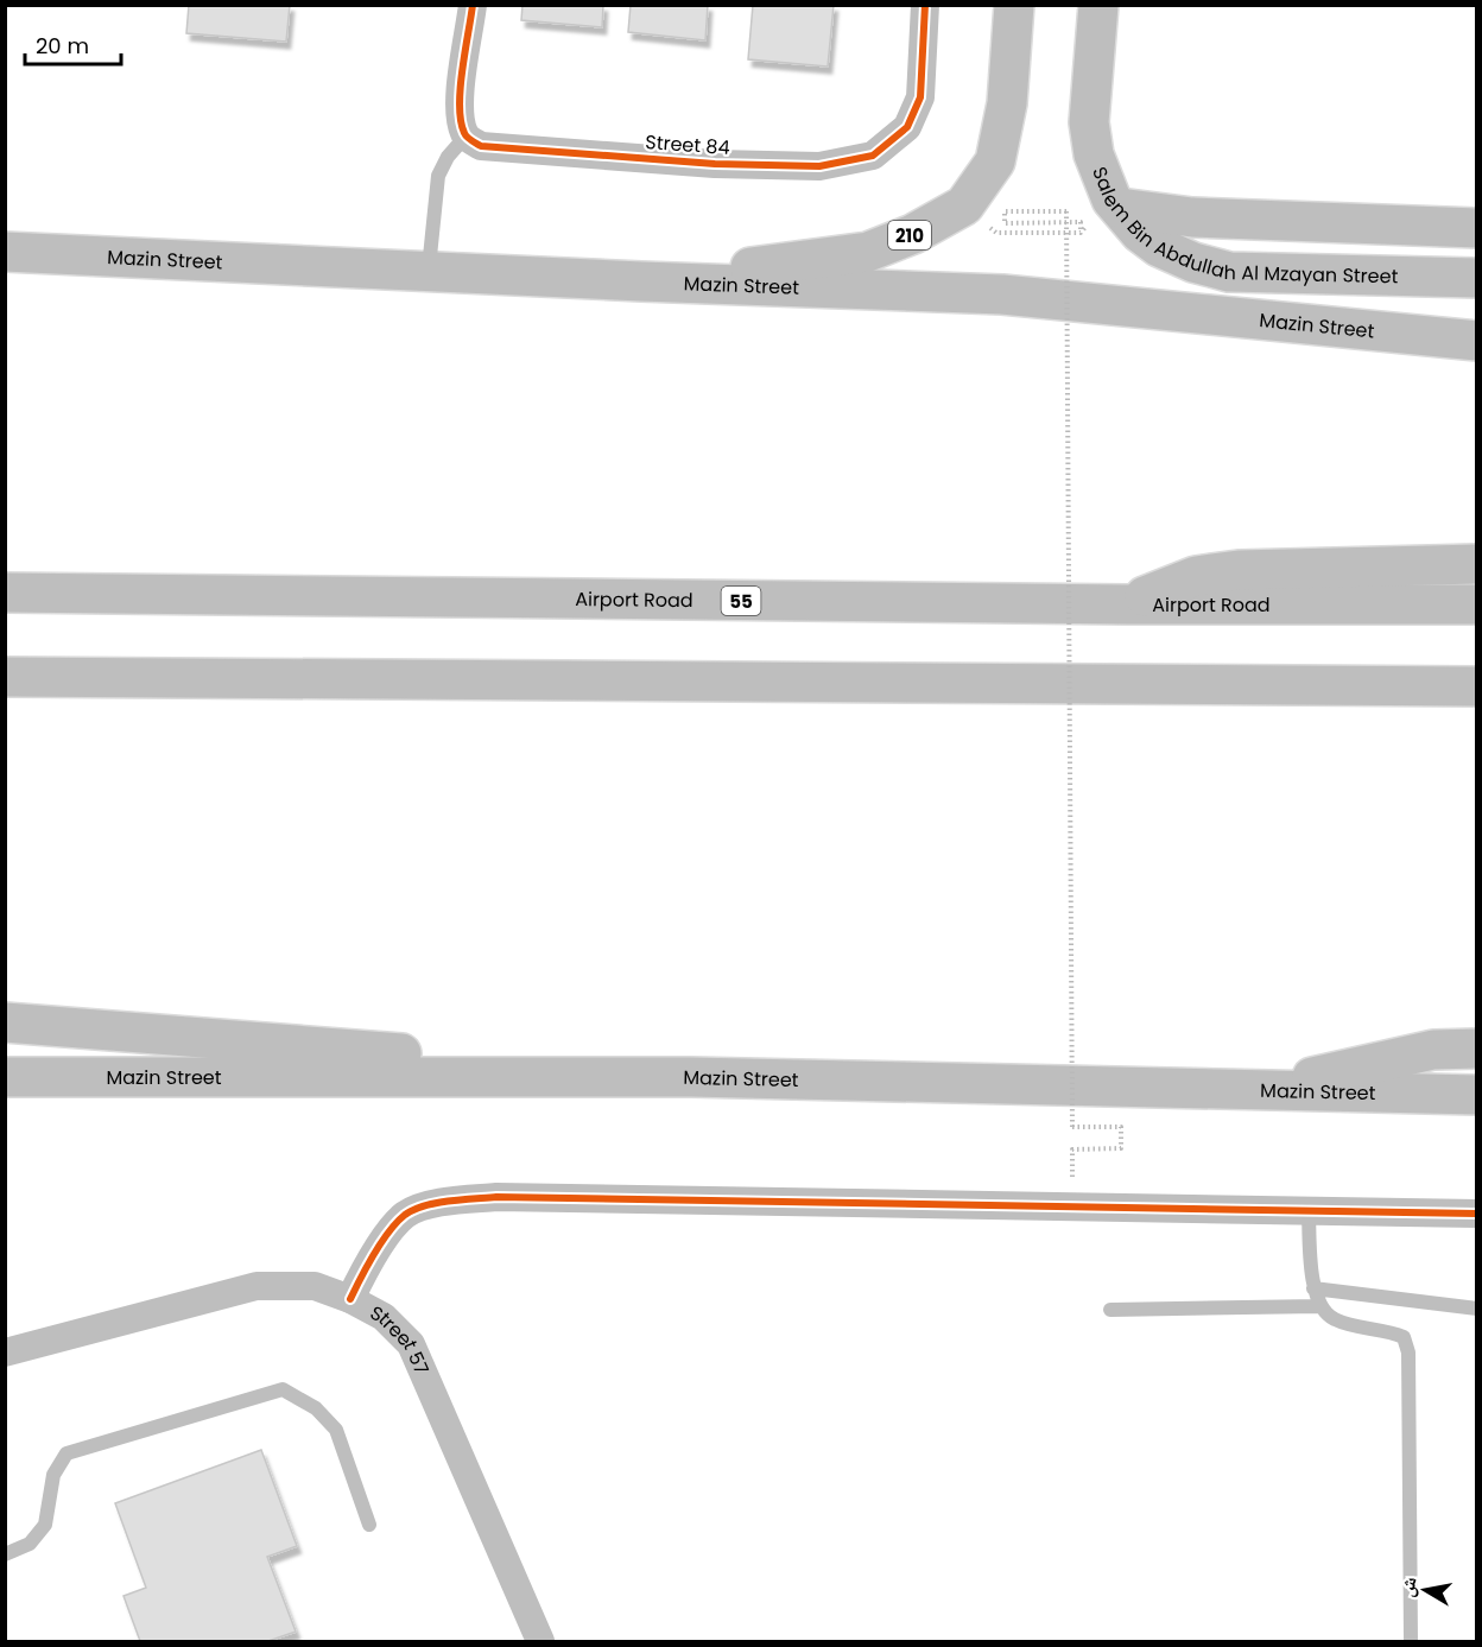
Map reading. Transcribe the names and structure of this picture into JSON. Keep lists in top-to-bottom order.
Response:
{
  "streets": {
    "main road": [
      "Salem Bin Abdullah Al Mzayan Street",
      "210",
      "Mazin Street",
      "Airport Road",
      "55"
    ],
    "street": ["Street 84", "Street 57"]
  },
  "crossings": [
    ["210", "Mazin Street"]
  ],
  "scale_bar": "20 m",
  "north": "left"
}
